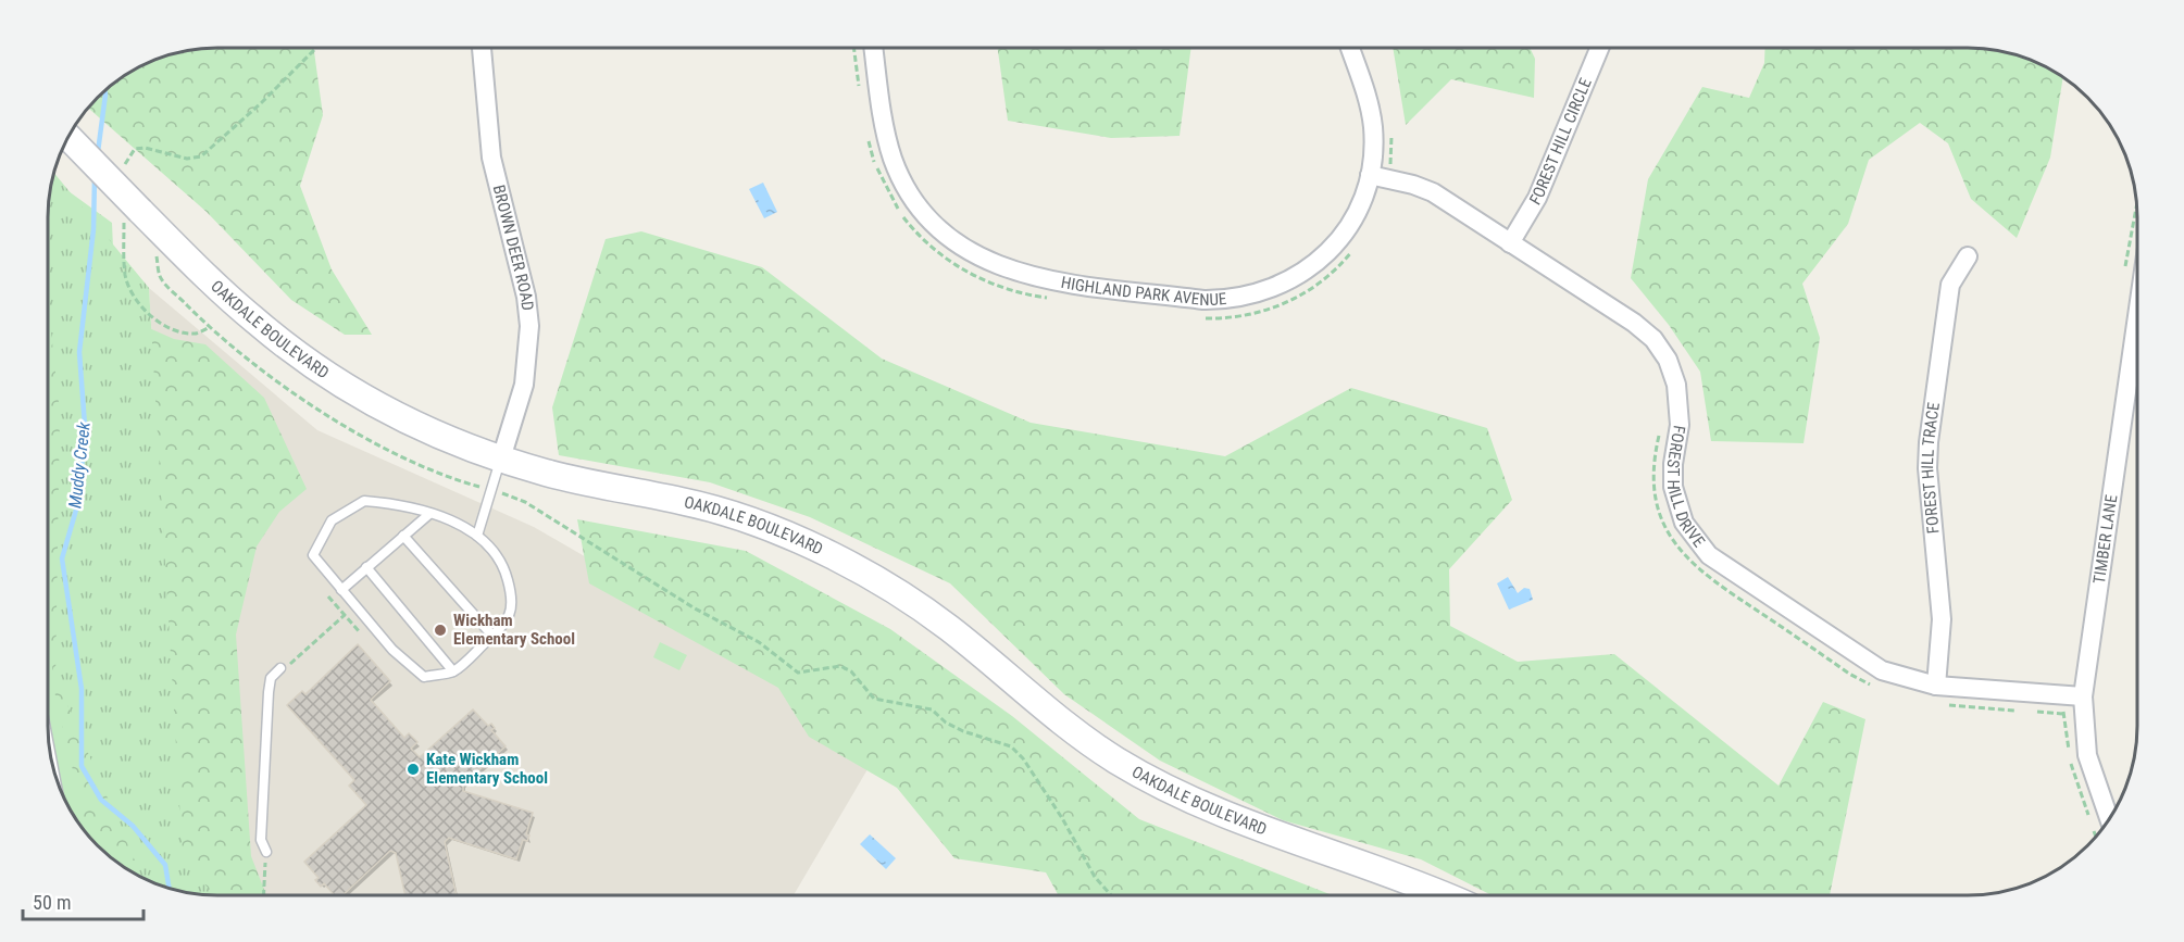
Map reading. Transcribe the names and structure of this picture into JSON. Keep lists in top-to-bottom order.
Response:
{
  "streets": {
    "main road": ["OAKDALE BOULEVARD"],
    "street": [
      "FOREST HILL CIRCLE",
      "BROWN DEER ROAD",
      "HIGHLAND PARK AVENUE",
      "FOREST HILL TRACE",
      "FOREST HILL DRIVE",
      "TIMBER LANE"
    ]
  },
  "crossings": [
    ["FOREST HILL CIRCLE", "FOREST HILL DRIVE"],
    ["BROWN DEER ROAD", "OAKDALE BOULEVARD"],
    ["HIGHLAND PARK AVENUE", "FOREST HILL DRIVE"],
    ["FOREST HILL TRACE", "FOREST HILL DRIVE"],
    ["FOREST HILL DRIVE", "TIMBER LANE"]
  ],
  "water": ["Muddy Creek"],
  "places": ["Wickham Elementary School", "Kate Wickham Elementary School"],
  "scale_bar": "50 m"
}
